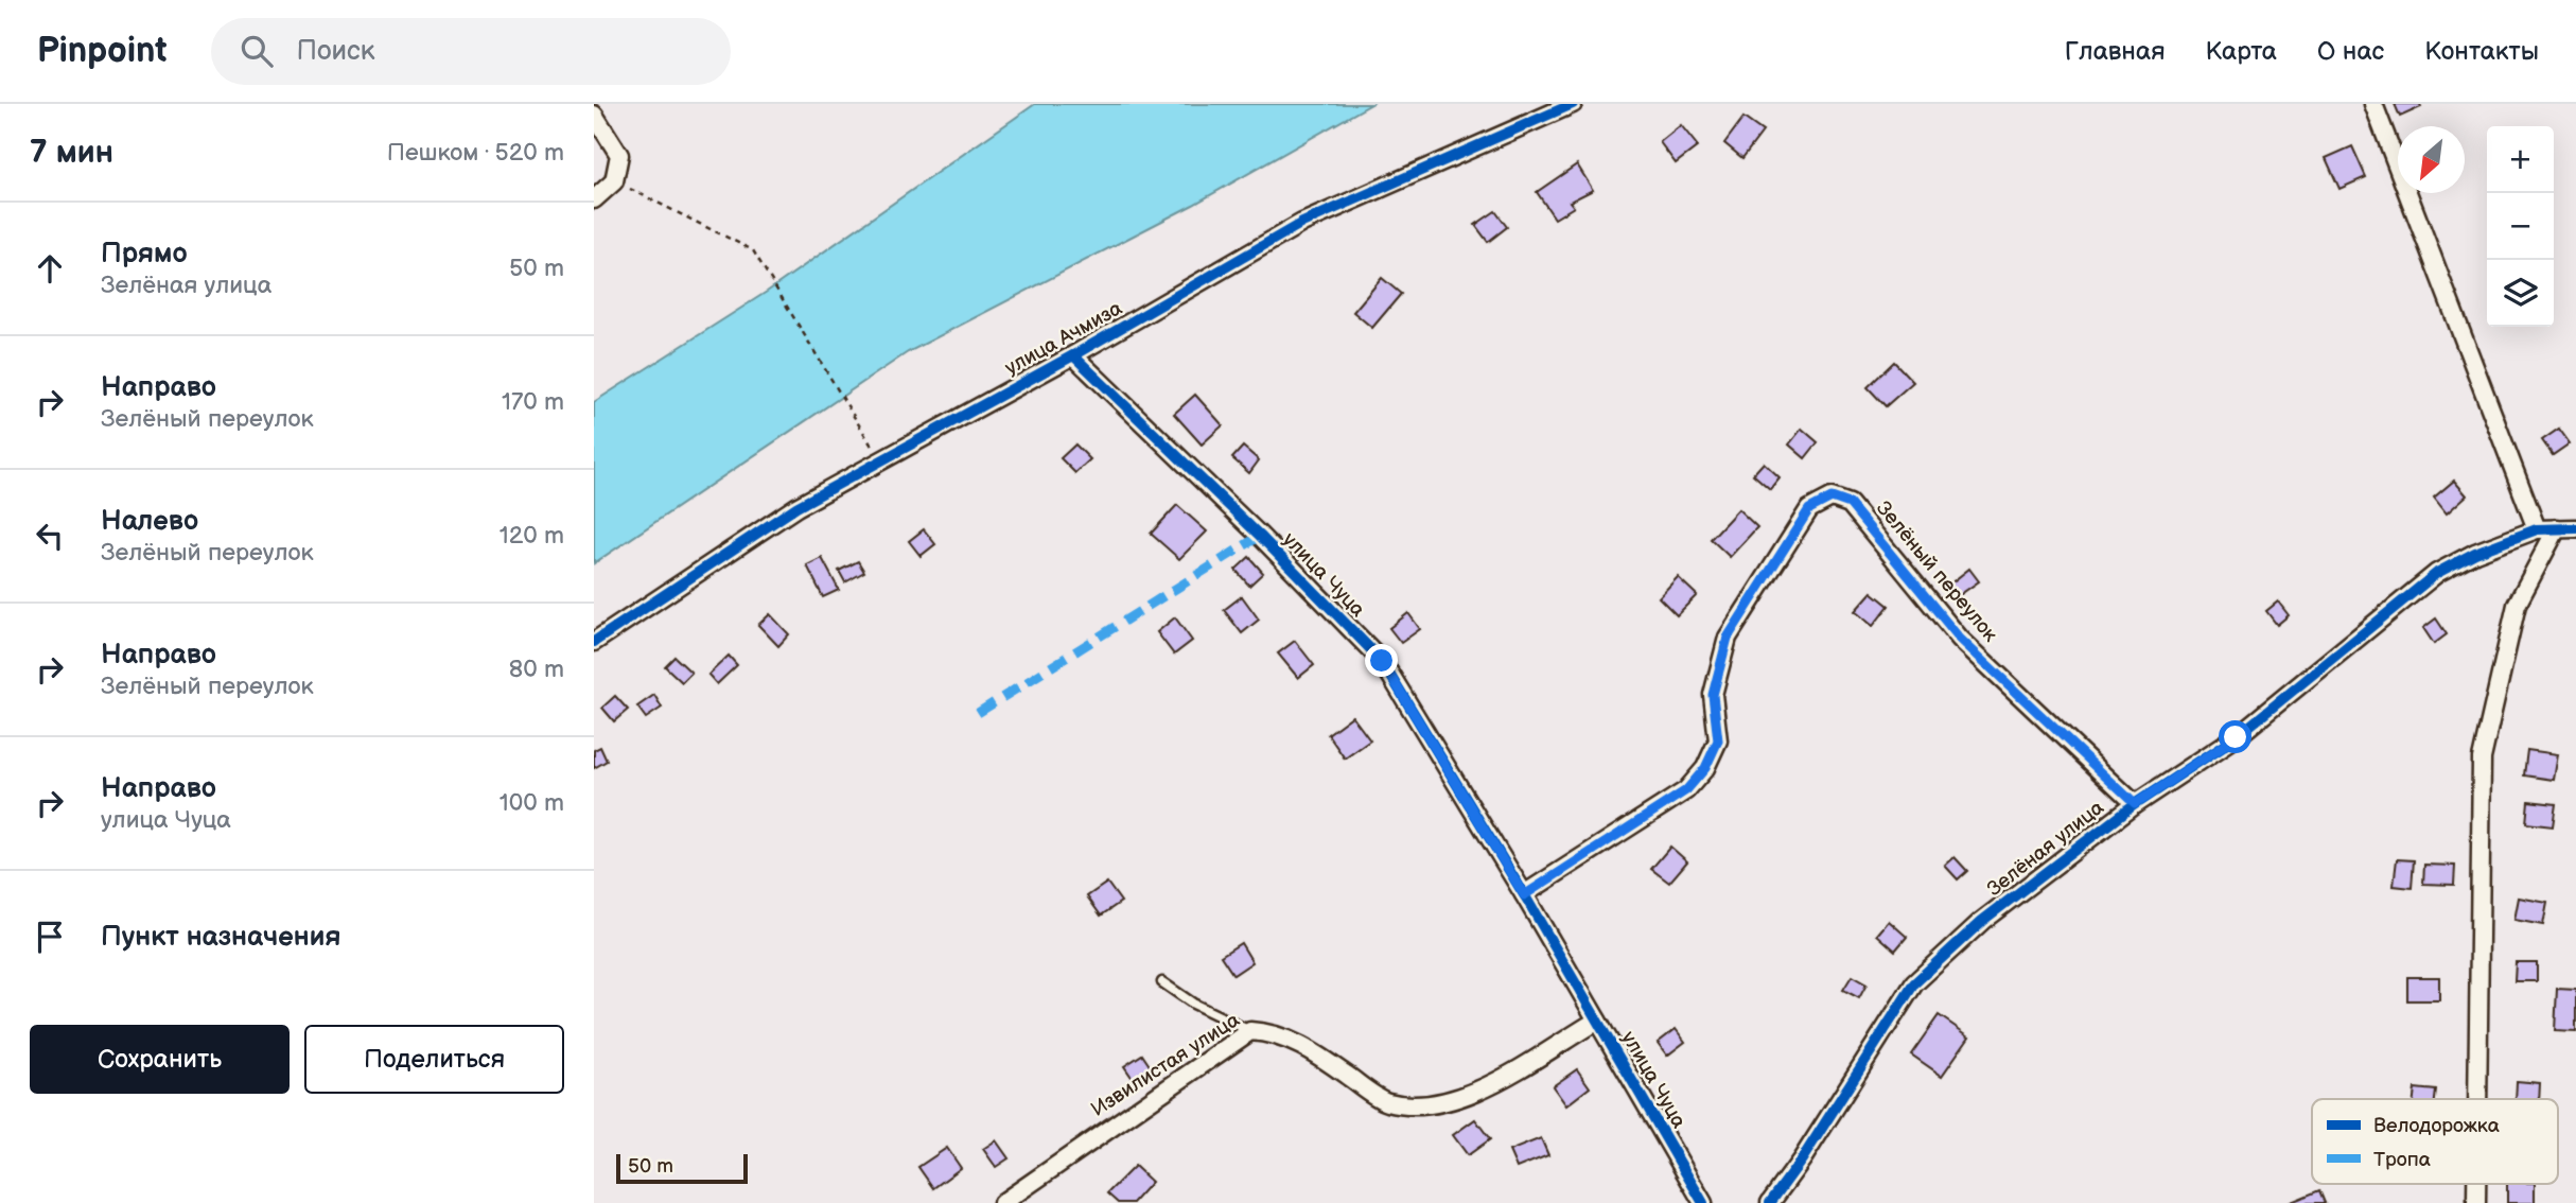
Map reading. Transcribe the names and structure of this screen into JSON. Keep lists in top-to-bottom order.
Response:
{
  "streets": {
    "street": [
      "улица Ачмиза",
      "Зелёный переулок",
      "улица Чуца",
      "Зелёная улица",
      "Извилистая улица"
    ]
  },
  "crossings": [
    ["улица Ачмиза", "улица Чуца"],
    ["Зелёный переулок", "улица Чуца"],
    ["Зелёный переулок", "Зелёная улица"],
    ["улица Чуца", "Извилистая улица"]
  ],
  "legend": ["Велодорожка", "Тропа"],
  "scale_bar": "50 m",
  "north": "bottom left",
  "page": {
    "header": "Pinpoint",
    "search": "Поиск",
    "nav": [
      "Главная",
      "Карта",
      "О нас",
      "Контакты"
    ],
    "heading": ["7 мин", "Пешком · 520 m"],
    "map_buttons": ["+", "−"],
    "list": [
      ["Прямо", "Зелёная улица", "50 m"],
      ["Направо", "Зелёный переулок", "170 m"],
      ["Налево", "Зелёный переулок", "120 m"],
      ["Направо", "Зелёный переулок", "80 m"],
      ["Направо", "улица Чуца", "100 m"],
      "Пункт назначения"
    ],
    "buttons": ["Сохранить", "Поделиться"],
    "scale": "50 m"
  }
}
